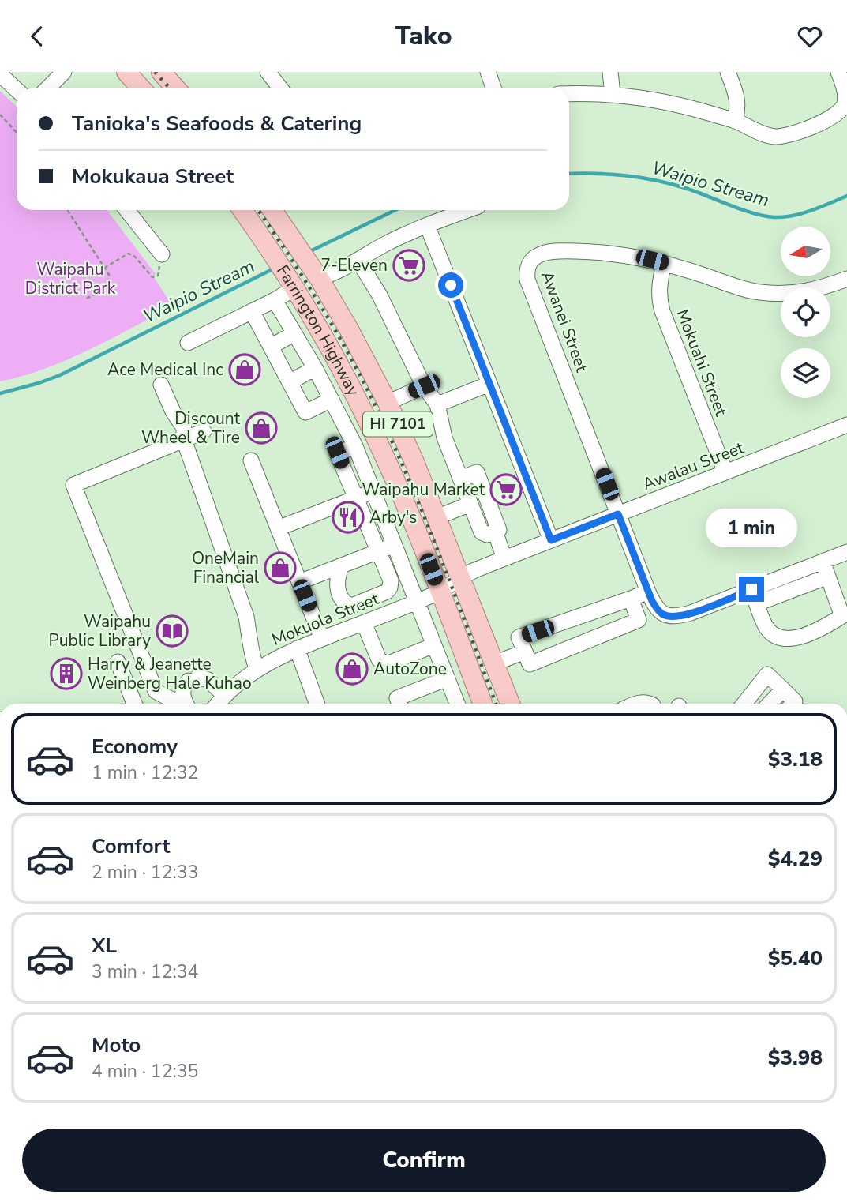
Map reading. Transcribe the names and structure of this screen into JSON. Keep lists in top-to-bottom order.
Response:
{
  "streets": {
    "main road": ["Farrington Highway", "HI 7101"],
    "street": [
      "Awanei Street",
      "Mokuahi Street",
      "Awalau Street",
      "Mokuola Street"
    ]
  },
  "crossings": [
    ["Awanei Street", "Mokuahi Street"],
    ["Awanei Street", "Awalau Street"],
    ["Farrington Highway", "Awalau Street"],
    ["Farrington Highway", "Mokuola Street"],
    ["Mokuahi Street", "Awalau Street"],
    ["Awalau Street", "Mokuola Street"]
  ],
  "water": ["Waipio Stream"],
  "parks": ["Waipahu District Park"],
  "places": {
    "supermarket": ["7-Eleven", "Waipahu Market"],
    "shop": [
      "Ace Medical Inc",
      "Discount Wheel & Tire",
      "OneMain Financial",
      "AutoZone"
    ],
    "restaurant": ["Arby's"],
    "library": ["Waipahu Public Library"],
    "building": ["Harry & Jeanette Weinberg Hale Kuhao"]
  },
  "north": "left",
  "page": {
    "header": "Tako",
    "banner": ["Tanioka's Seafoods & Catering", "Mokukaua Street"],
    "bubble": "1 min",
    "list": [
      {
        "name": "Economy",
        "note": "1 min · 12:32",
        "value": "$3.18"
      },
      {
        "name": "Comfort",
        "note": "2 min · 12:33",
        "value": "$4.29"
      },
      {
        "name": "XL",
        "note": "3 min · 12:34",
        "value": "$5.40"
      },
      {
        "name": "Moto",
        "note": "4 min · 12:35",
        "value": "$3.98"
      }
    ],
    "buttons": "Confirm"
  }
}
